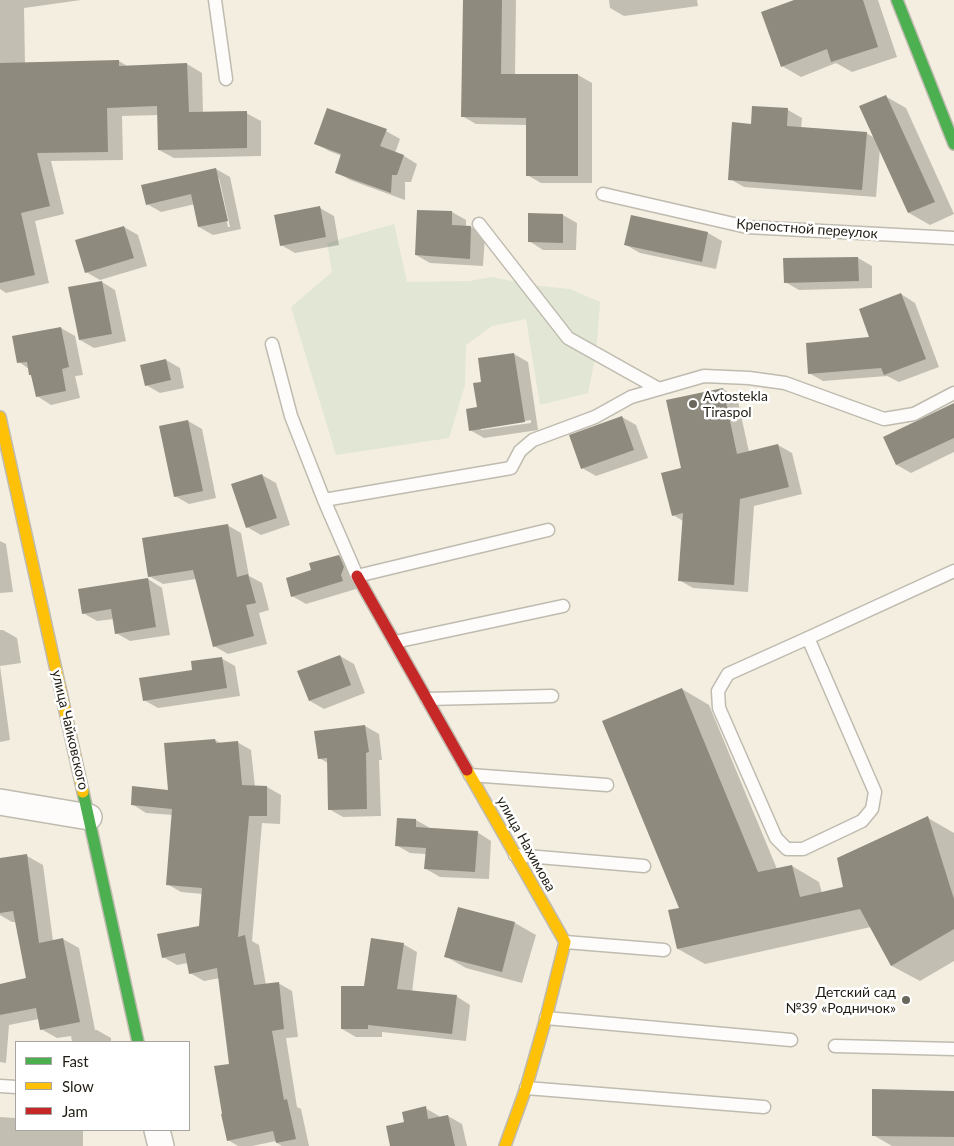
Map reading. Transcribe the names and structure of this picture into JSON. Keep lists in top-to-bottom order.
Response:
{
  "streets": {
    "street": ["улица Чайковского", "улица Нахимова"],
    "lane": ["Крепостной переулок"]
  },
  "places": ["Avtostekla Tiraspol", "Детский сад №39 «Родничок»"],
  "legend": ["Fast", "Slow", "Jam"]
}
